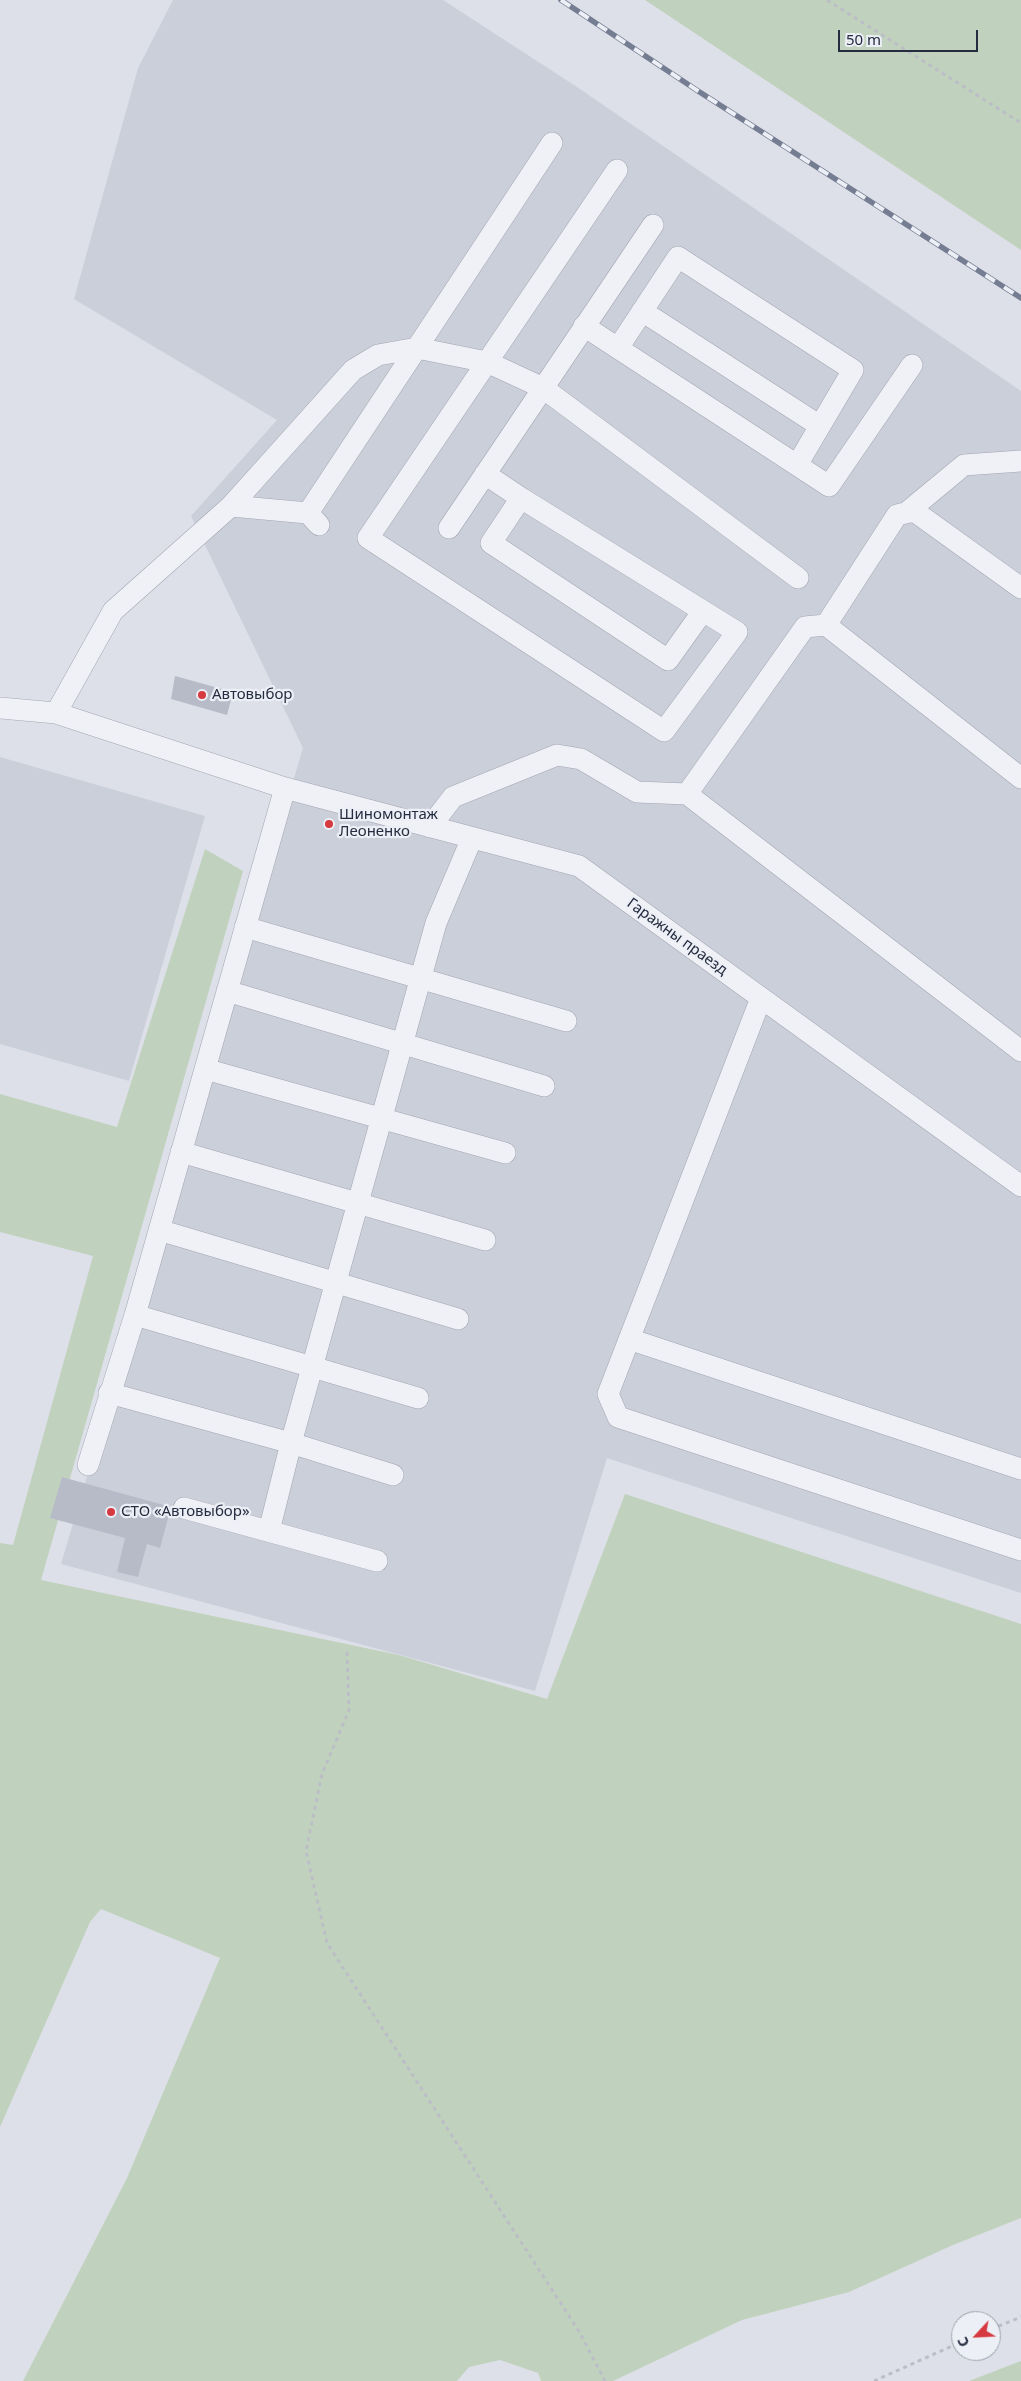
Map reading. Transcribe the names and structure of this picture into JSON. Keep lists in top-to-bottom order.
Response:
{
  "streets": {
    "lane": ["Гаражны праезд"]
  },
  "places": ["Автовыбор", "Шиномонтаж Леоненко", "СТО «Автовыбор»"],
  "scale_bar": "50 m",
  "north": "bottom left"
}
